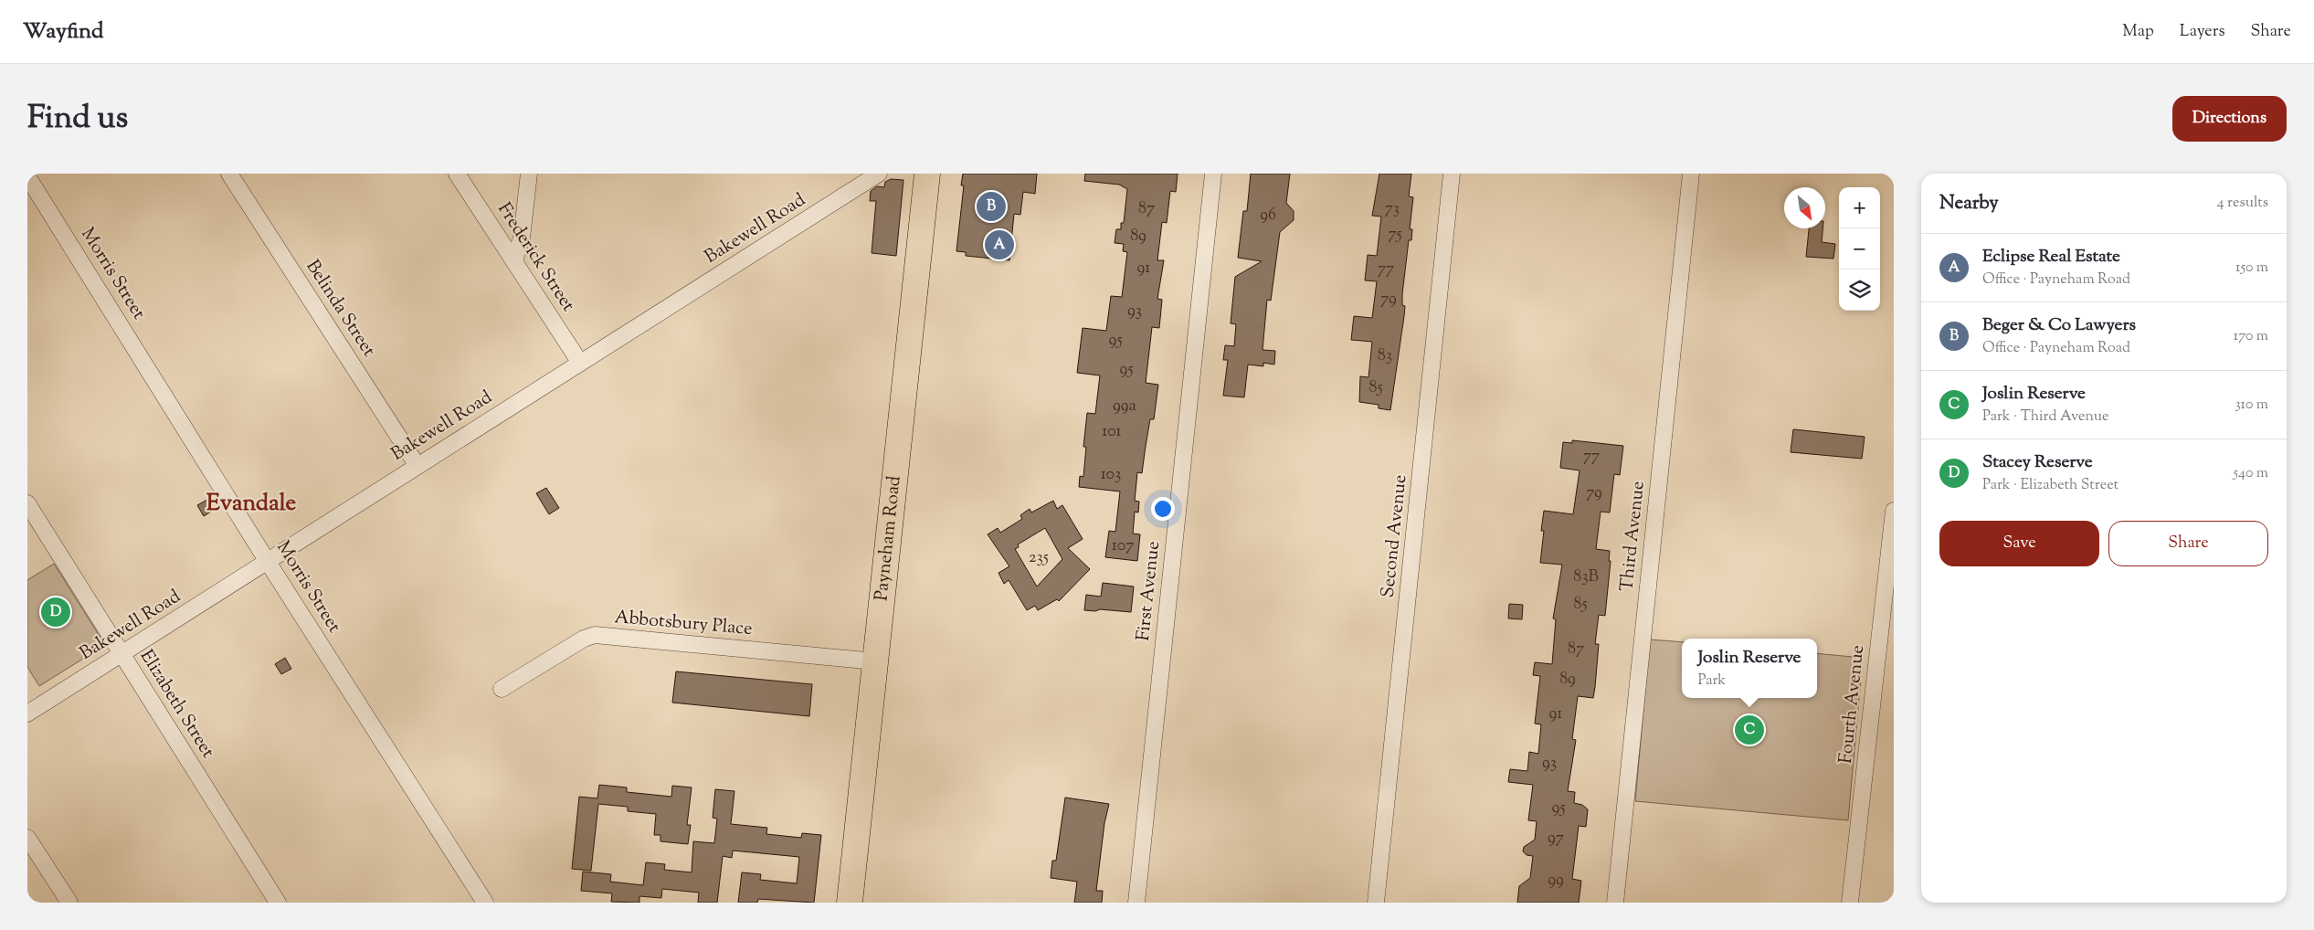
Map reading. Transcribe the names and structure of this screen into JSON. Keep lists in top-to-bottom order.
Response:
{
  "streets": {
    "main road": ["Payneham Road"],
    "street": [
      "Bakewell Road",
      "Frederick Street",
      "Morris Street",
      "Belinda Street",
      "Second Avenue",
      "Third Avenue",
      "First Avenue",
      "Abbotsbury Place",
      "Elizabeth Street",
      "Fourth Avenue"
    ]
  },
  "crossings": [
    ["Bakewell Road", "Frederick Street"],
    ["Bakewell Road", "Morris Street"],
    ["Bakewell Road", "Belinda Street"],
    ["Bakewell Road", "Elizabeth Street"],
    ["Payneham Road", "Abbotsbury Place"]
  ],
  "districts": ["Evandale"],
  "house_numbers": [
    "87",
    "73",
    "96",
    "75",
    "89",
    "91",
    "77",
    "79",
    "93",
    "95",
    "83",
    "95",
    "85",
    "99a",
    "101",
    "77",
    "103",
    "79",
    "107",
    "235",
    "83B",
    "85",
    "87",
    "89",
    "91",
    "93",
    "95",
    "97",
    "99"
  ],
  "north": "bottom right",
  "page": {
    "header": "Wayfind",
    "nav": ["Map", "Layers", "Share"],
    "title": "Find us",
    "buttons": [
      "Directions",
      ["Save", "Share"]
    ],
    "heading": ["Nearby", "4 results"],
    "map_buttons": ["+", "−"],
    "pins": [
      "B",
      "A",
      "D",
      "C"
    ],
    "list": [
      {
        "mark": "A",
        "name": "Eclipse Real Estate",
        "note": "Office · Payneham Road",
        "value": "150 m"
      },
      {
        "mark": "B",
        "name": "Beger & Co Lawyers",
        "note": "Office · Payneham Road",
        "value": "170 m"
      },
      {
        "mark": "C",
        "name": "Joslin Reserve",
        "note": "Park · Third Avenue",
        "value": "310 m"
      },
      {
        "mark": "D",
        "name": "Stacey Reserve",
        "note": "Park · Elizabeth Street",
        "value": "540 m"
      }
    ],
    "popup": ["Joslin Reserve", "Park"]
  }
}
